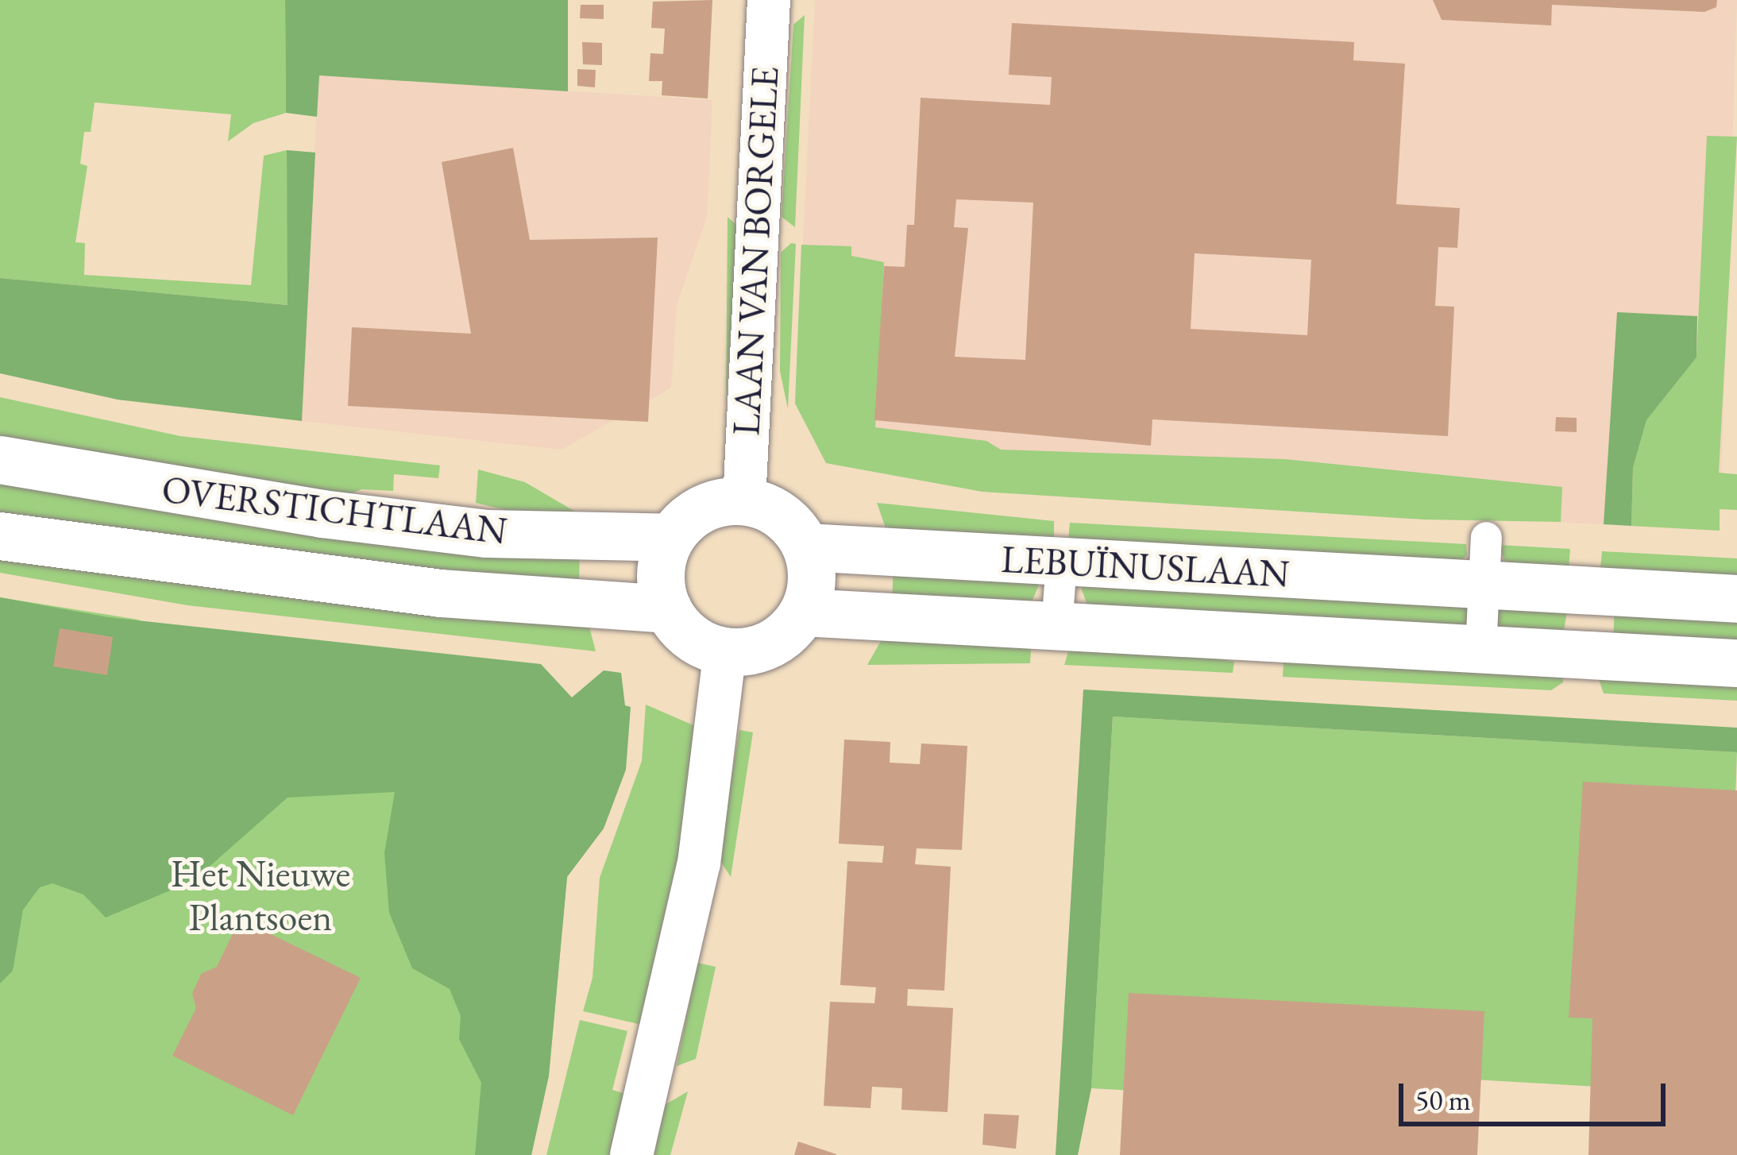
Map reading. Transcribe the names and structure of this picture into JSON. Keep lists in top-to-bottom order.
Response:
{
  "streets": {
    "main road": ["OVERSTICHTLAAN", "LEBUÏNUSLAAN"],
    "street": ["LAAN VAN BORGELE"]
  },
  "crossings": [
    ["LAAN VAN BORGELE", "OVERSTICHTLAAN"],
    ["LAAN VAN BORGELE", "LEBUÏNUSLAAN"],
    ["OVERSTICHTLAAN", "LEBUÏNUSLAAN"]
  ],
  "parks": ["Het Nieuwe Plantsoen"],
  "scale_bar": "50 m"
}
